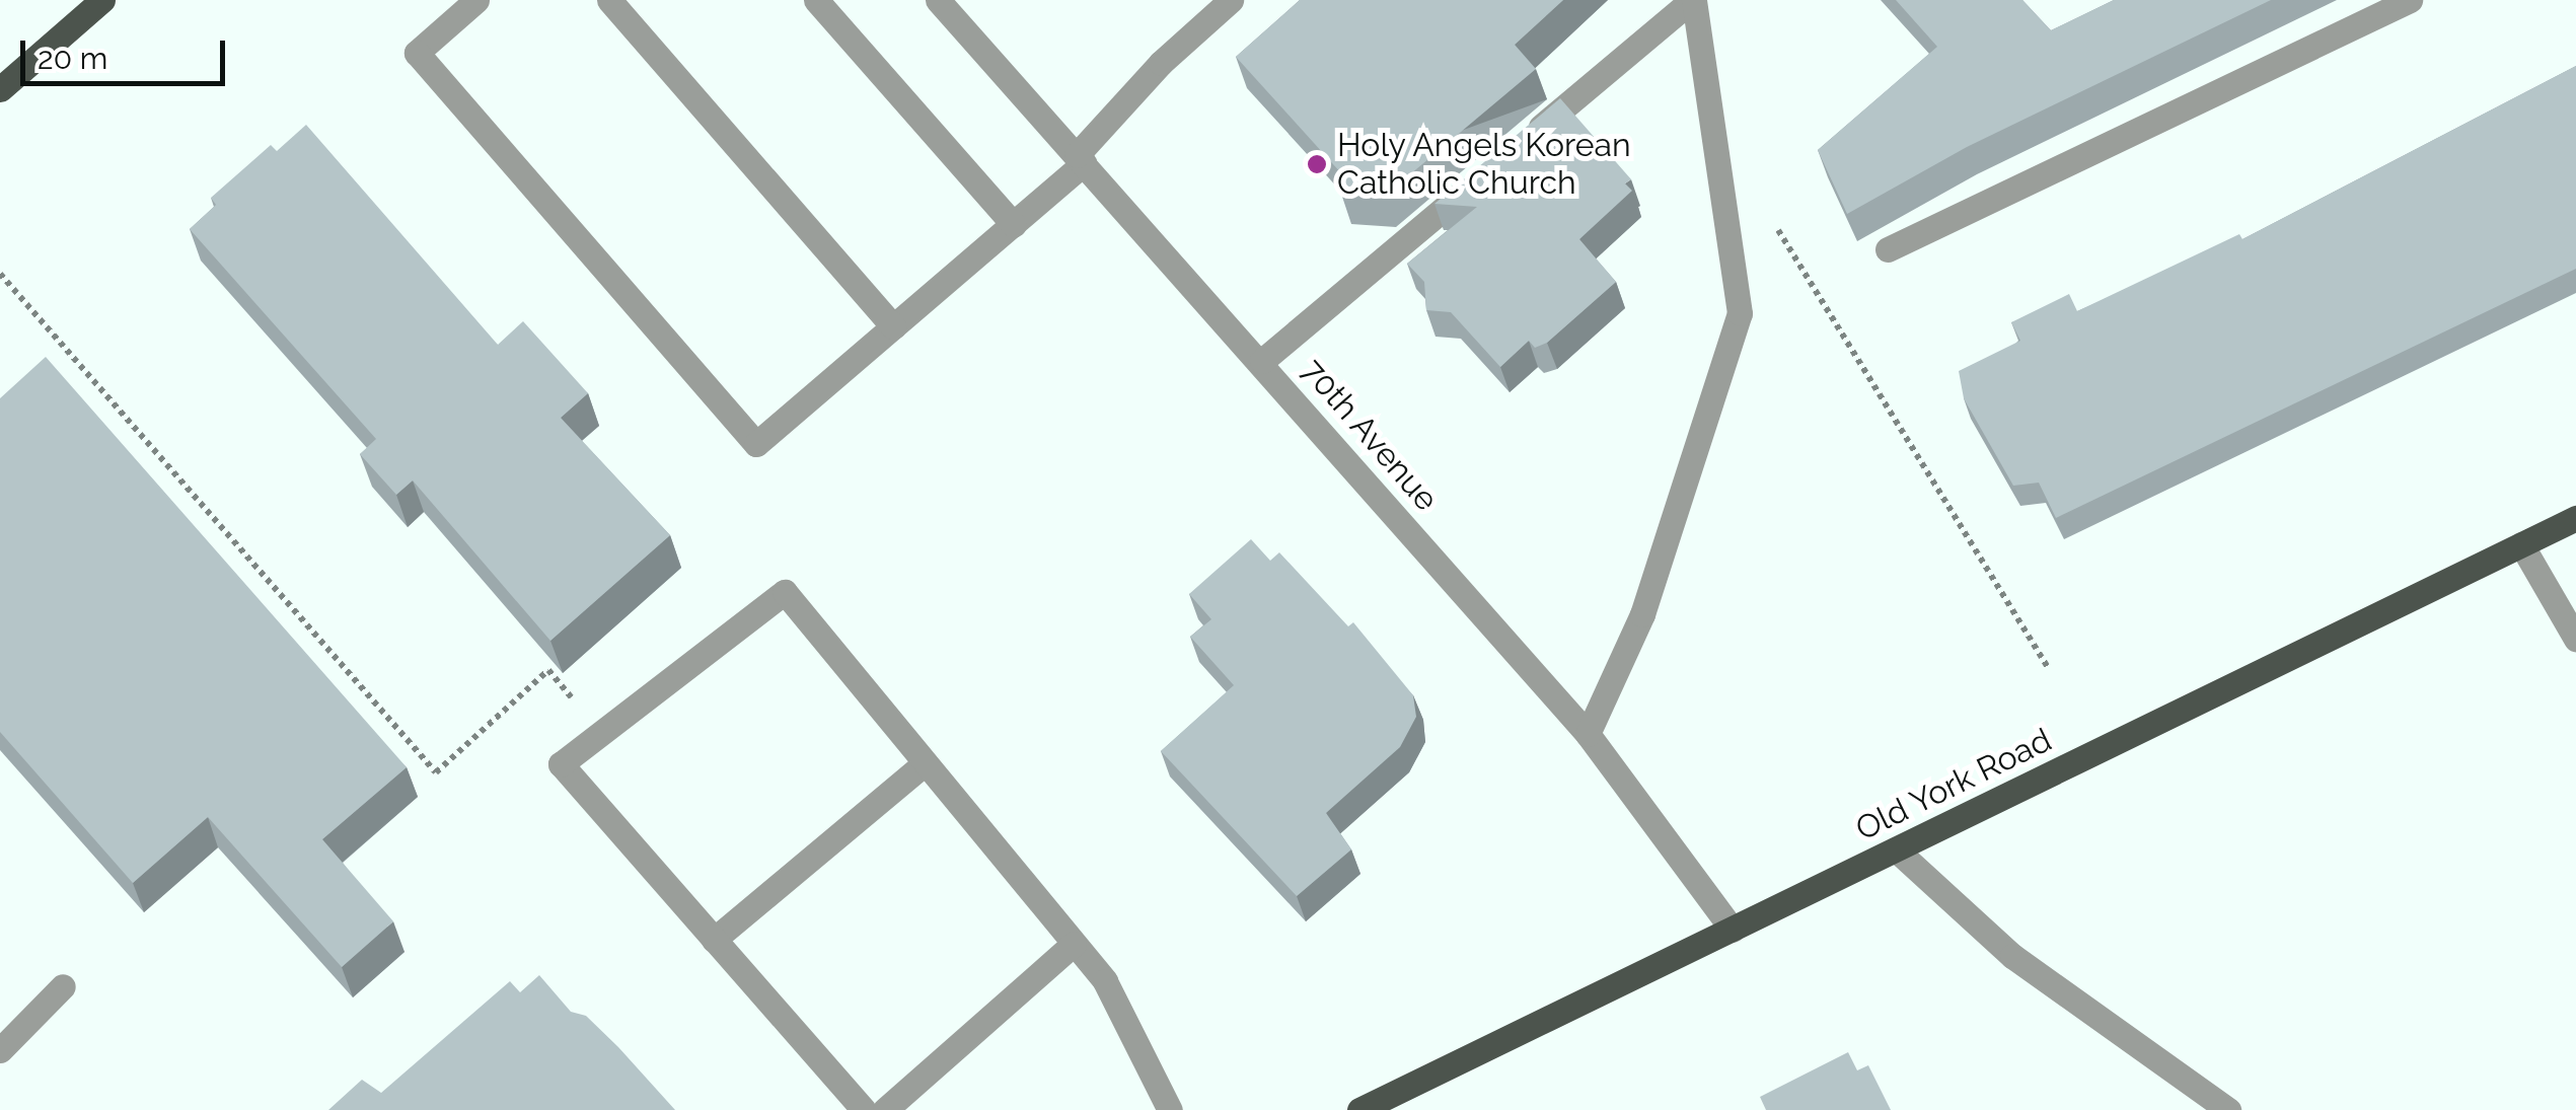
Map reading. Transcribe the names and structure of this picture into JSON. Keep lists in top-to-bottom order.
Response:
{
  "streets": {
    "main road": ["Old York Road"],
    "street": ["70th Avenue"]
  },
  "crossings": [
    ["70th Avenue", "Old York Road"]
  ],
  "places": ["Holy Angels Korean Catholic Church"],
  "scale_bar": "20 m"
}
